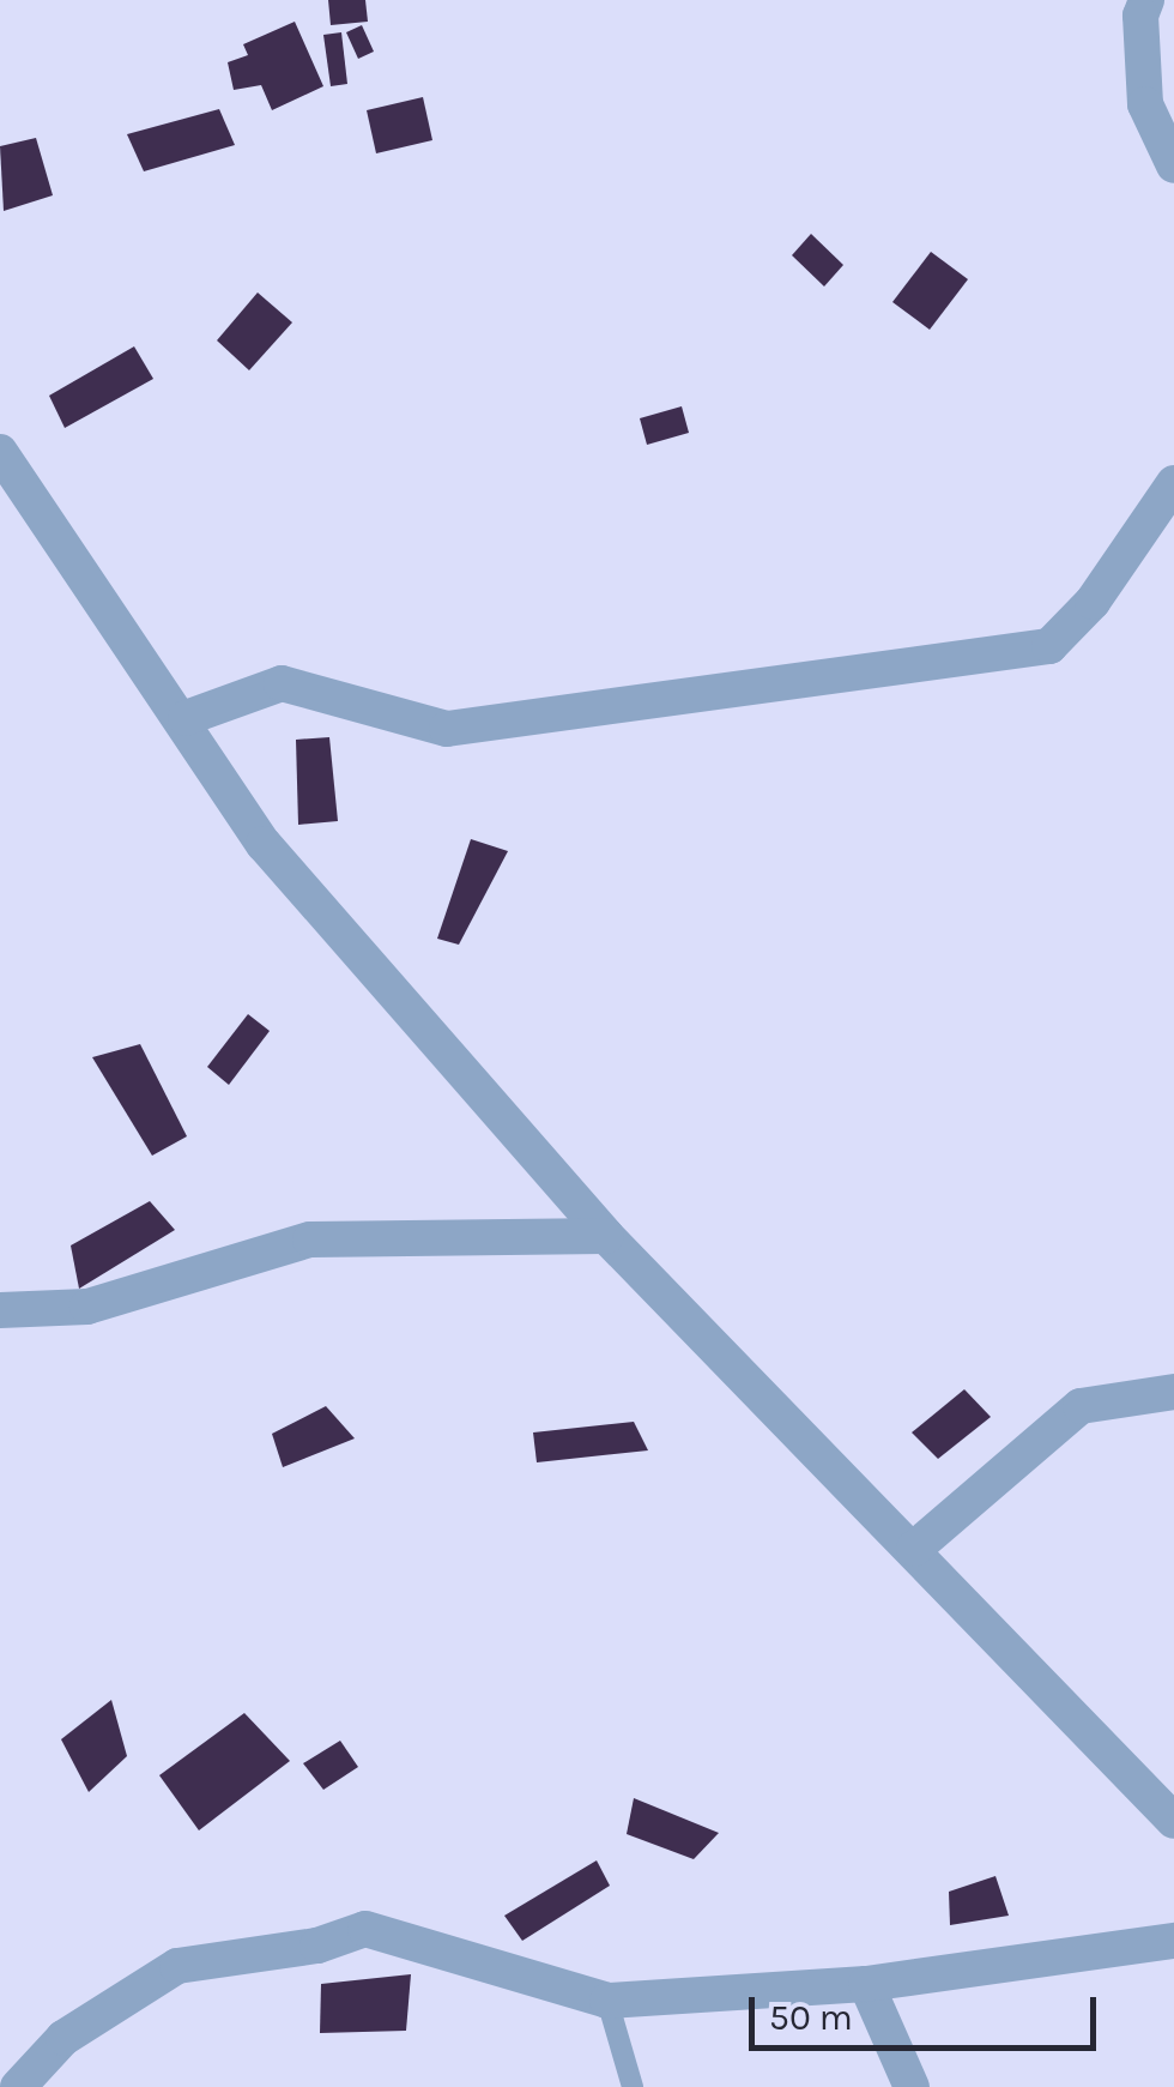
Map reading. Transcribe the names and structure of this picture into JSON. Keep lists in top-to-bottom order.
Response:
{
  "scale_bar": "50 m"
}
